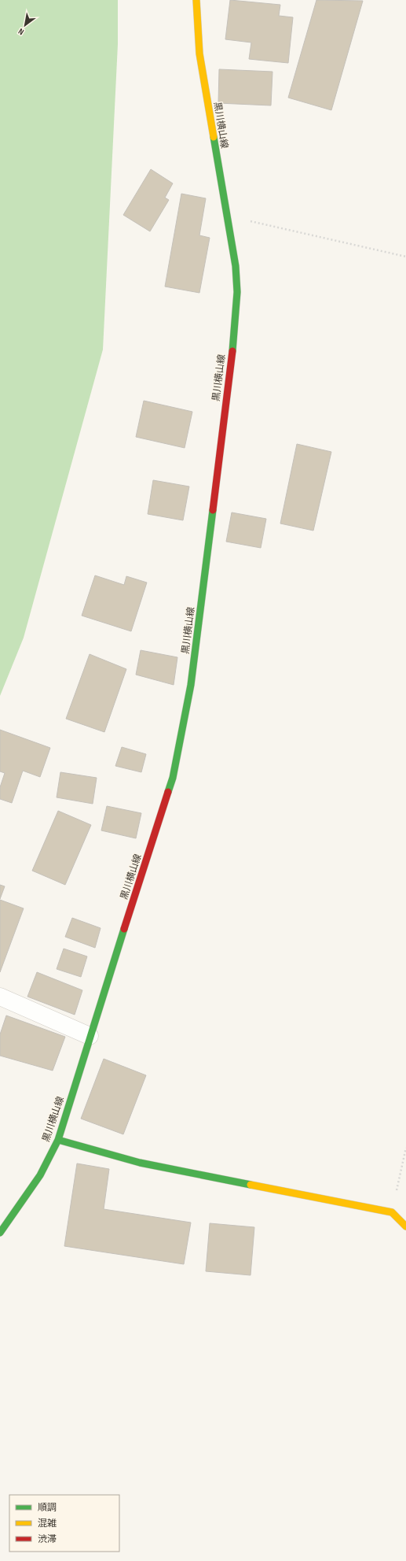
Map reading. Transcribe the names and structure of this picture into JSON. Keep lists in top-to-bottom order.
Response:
{
  "streets": {
    "main road": ["黒川横山線"]
  },
  "legend": ["順調", "混雑", "渋滞"],
  "north": "bottom left"
}
